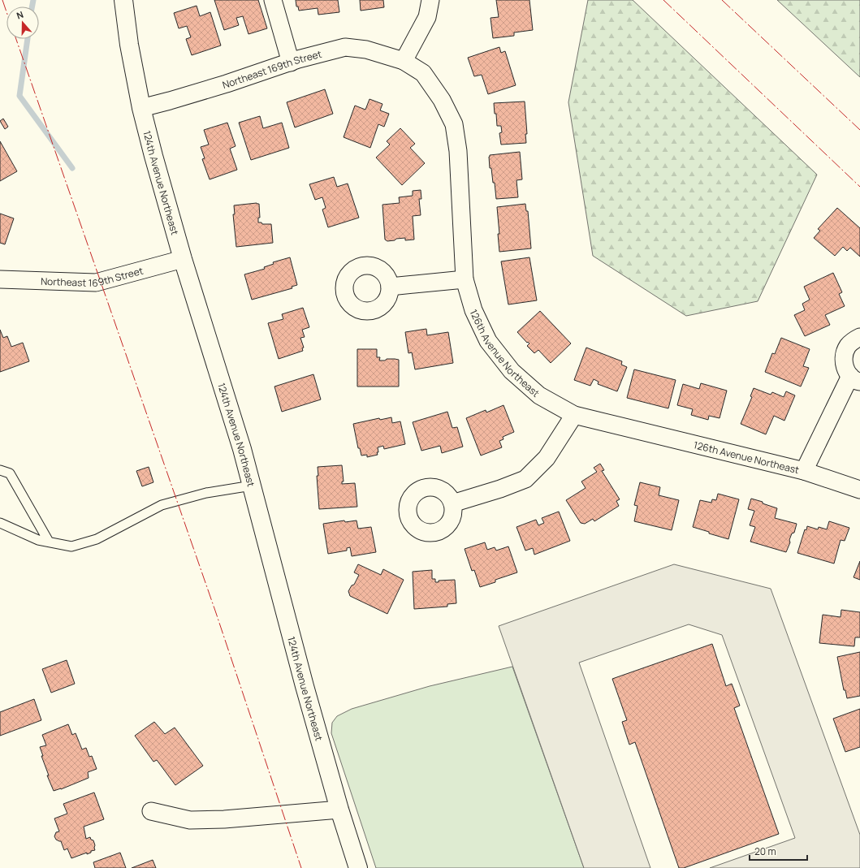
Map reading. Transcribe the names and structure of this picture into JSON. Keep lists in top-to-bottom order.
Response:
{
  "streets": {
    "street": ["Northeast 169th Street", "124th Avenue Northeast", "126th Avenue Northeast"]
  },
  "crossings": [
    ["Northeast 169th Street", "124th Avenue Northeast"],
    ["Northeast 169th Street", "126th Avenue Northeast"]
  ],
  "scale_bar": "20 m",
  "north": "top"
}
